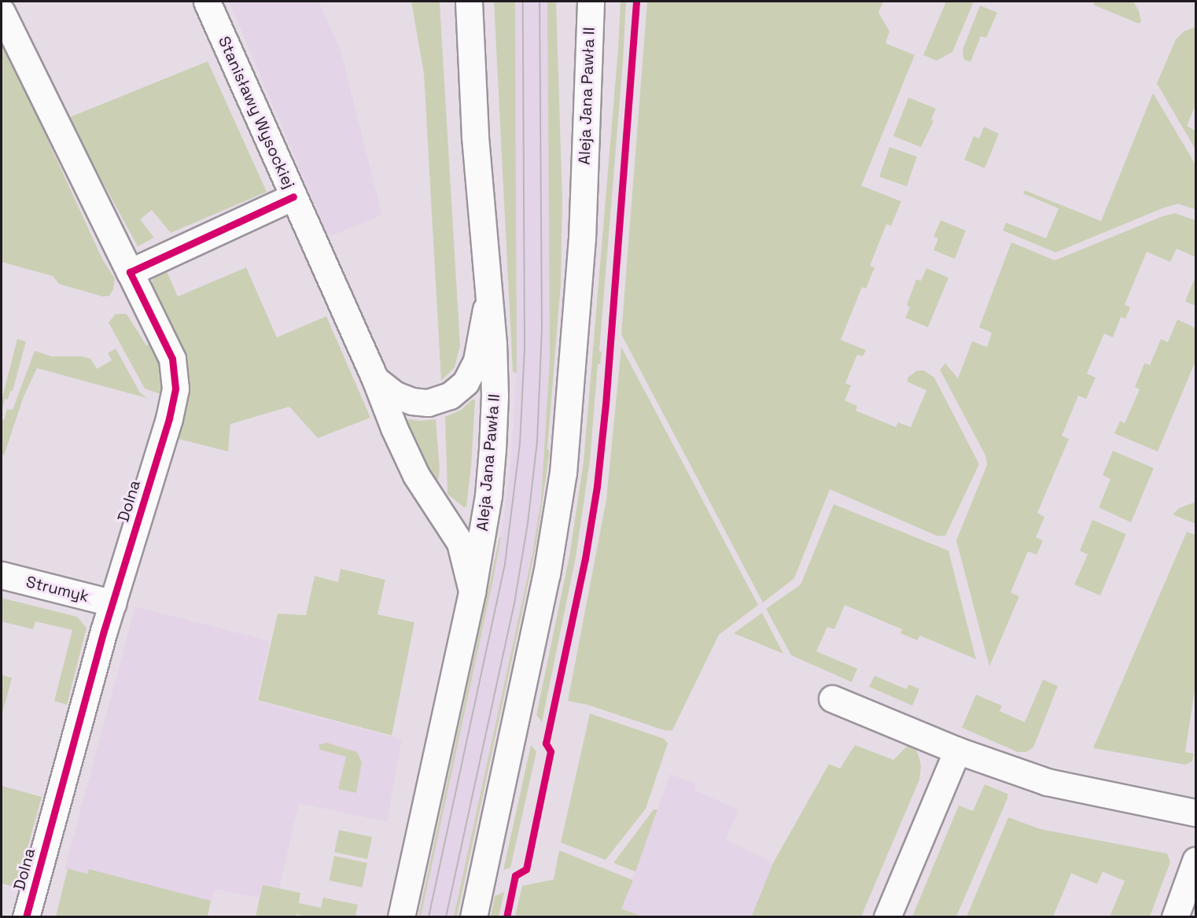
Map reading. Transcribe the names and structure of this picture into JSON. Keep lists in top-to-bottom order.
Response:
{
  "streets": {
    "street": [
      "Aleja Jana Pawła II",
      "Stanisławy Wysockiej",
      "Dolna",
      "Strumyk"
    ]
  },
  "crossings": [
    ["Aleja Jana Pawła II", "Stanisławy Wysockiej"],
    ["Dolna", "Strumyk"]
  ]
}
